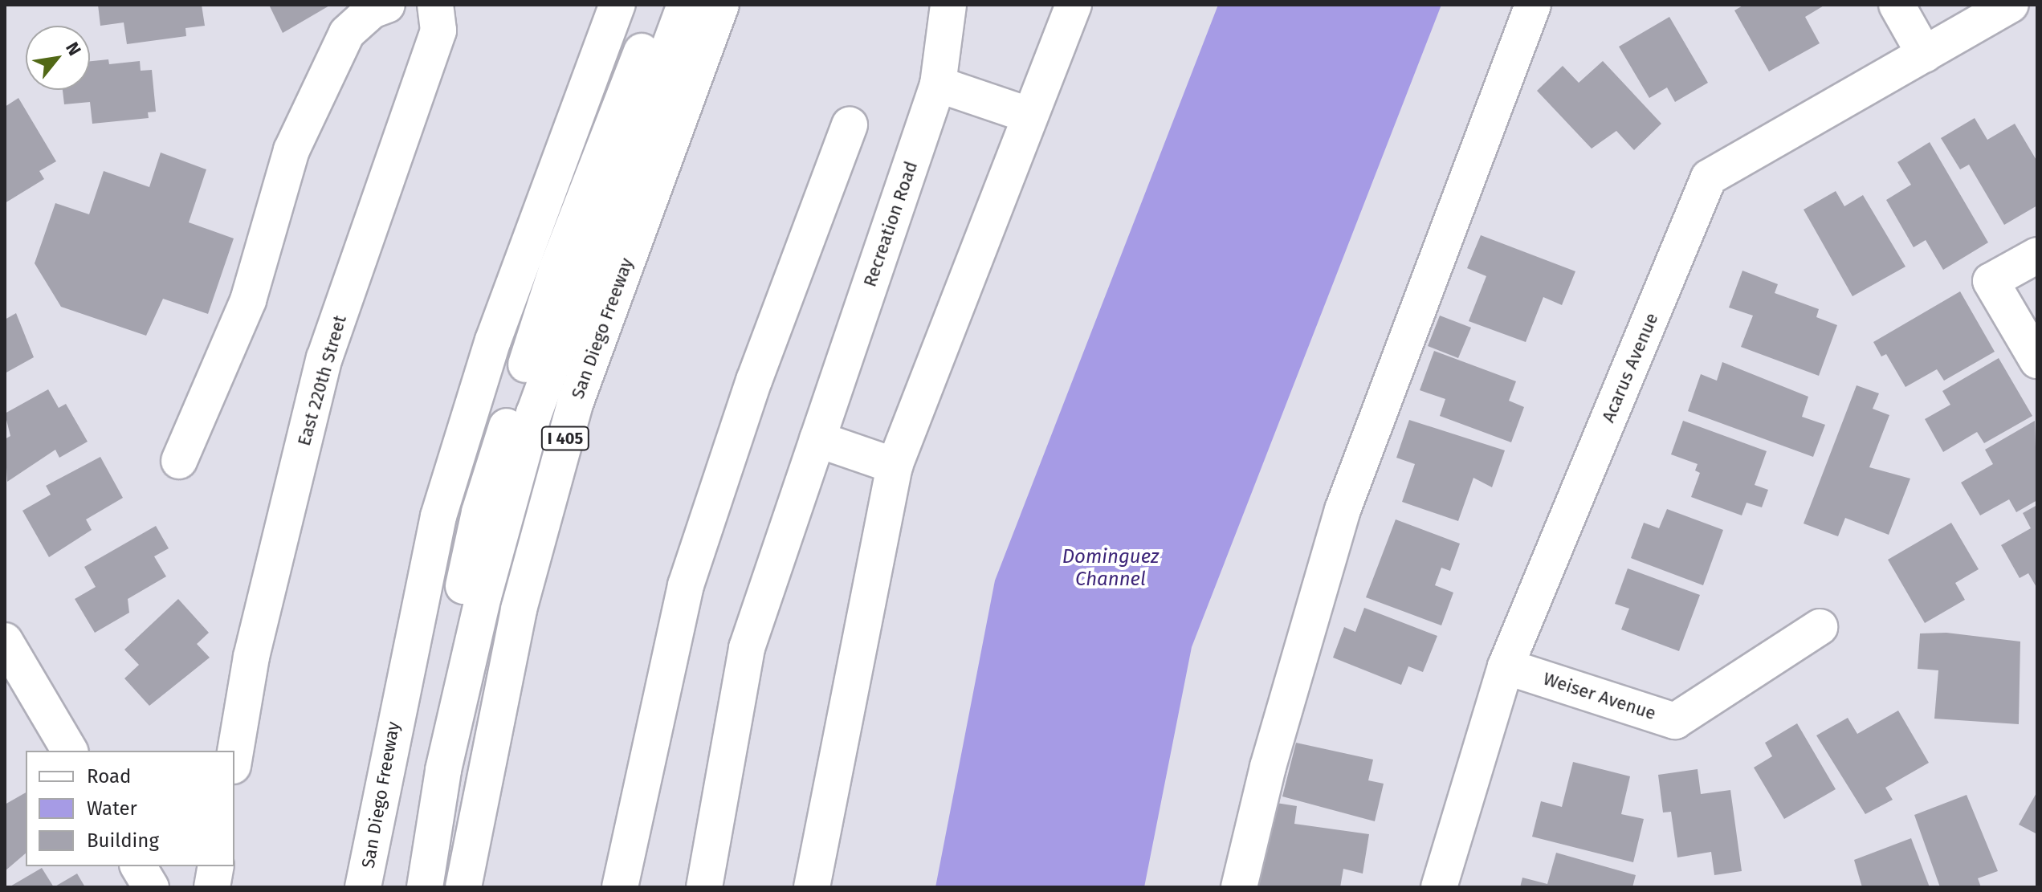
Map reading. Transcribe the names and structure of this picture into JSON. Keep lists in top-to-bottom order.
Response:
{
  "streets": {
    "main road": [
      "Recreation Road",
      "San Diego Freeway",
      "Acarus Avenue",
      "East 220th Street",
      "I 405",
      "Weiser Avenue"
    ]
  },
  "crossings": [
    ["Acarus Avenue", "Weiser Avenue"]
  ],
  "water": ["Dominguez Channel"],
  "legend": ["Road", "Water", "Building"],
  "north": "top right"
}
